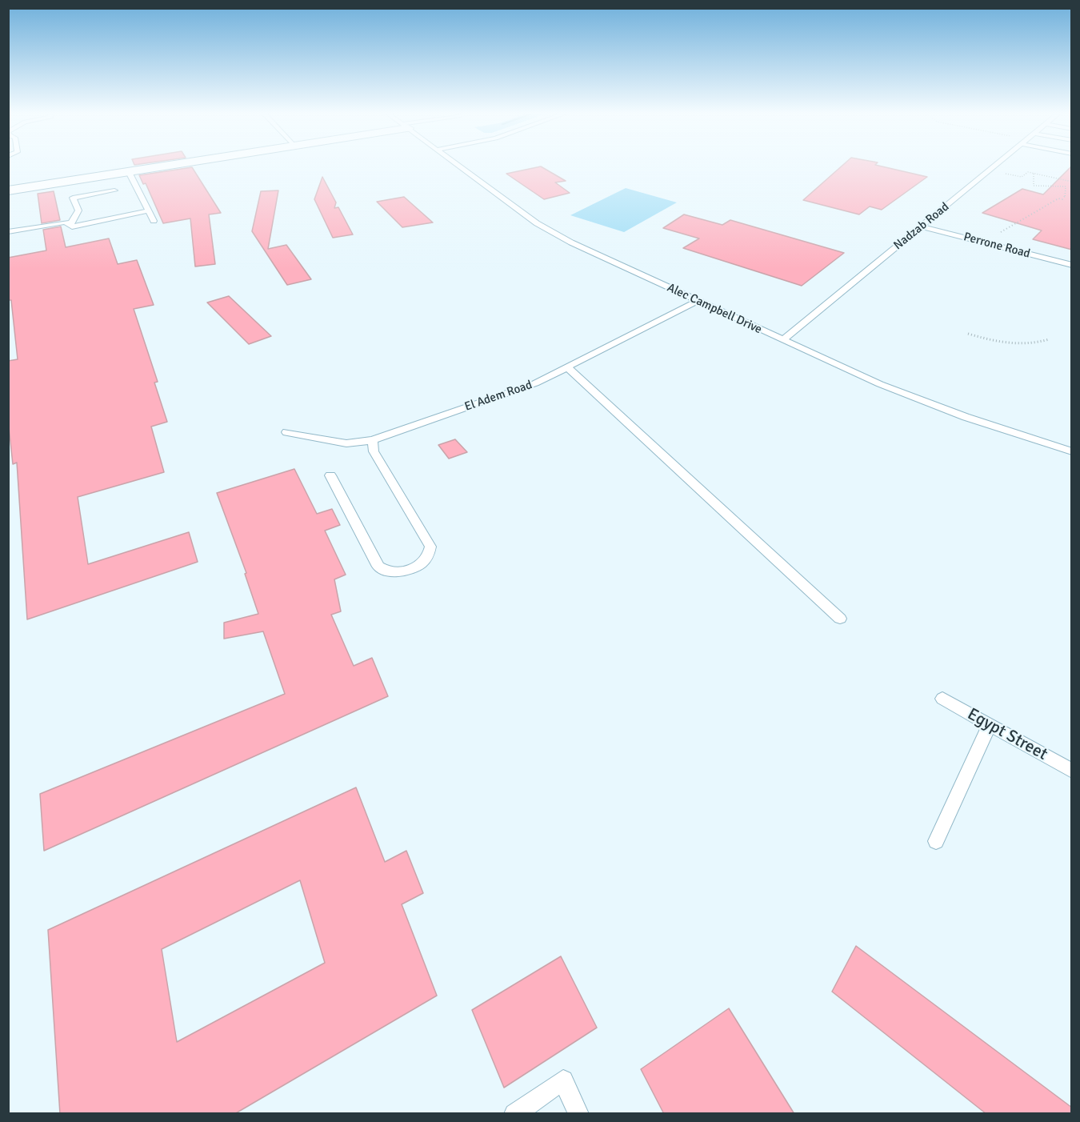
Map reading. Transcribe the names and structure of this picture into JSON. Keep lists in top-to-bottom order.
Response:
{
  "streets": {
    "lane": [
      "Nadzab Road",
      "Perrone Road",
      "Alec Campbell Drive",
      "El Adem Road",
      "Egypt Street"
    ]
  },
  "crossings": [
    ["Nadzab Road", "Perrone Road"],
    ["Nadzab Road", "Alec Campbell Drive"],
    ["Alec Campbell Drive", "El Adem Road"]
  ]
}
